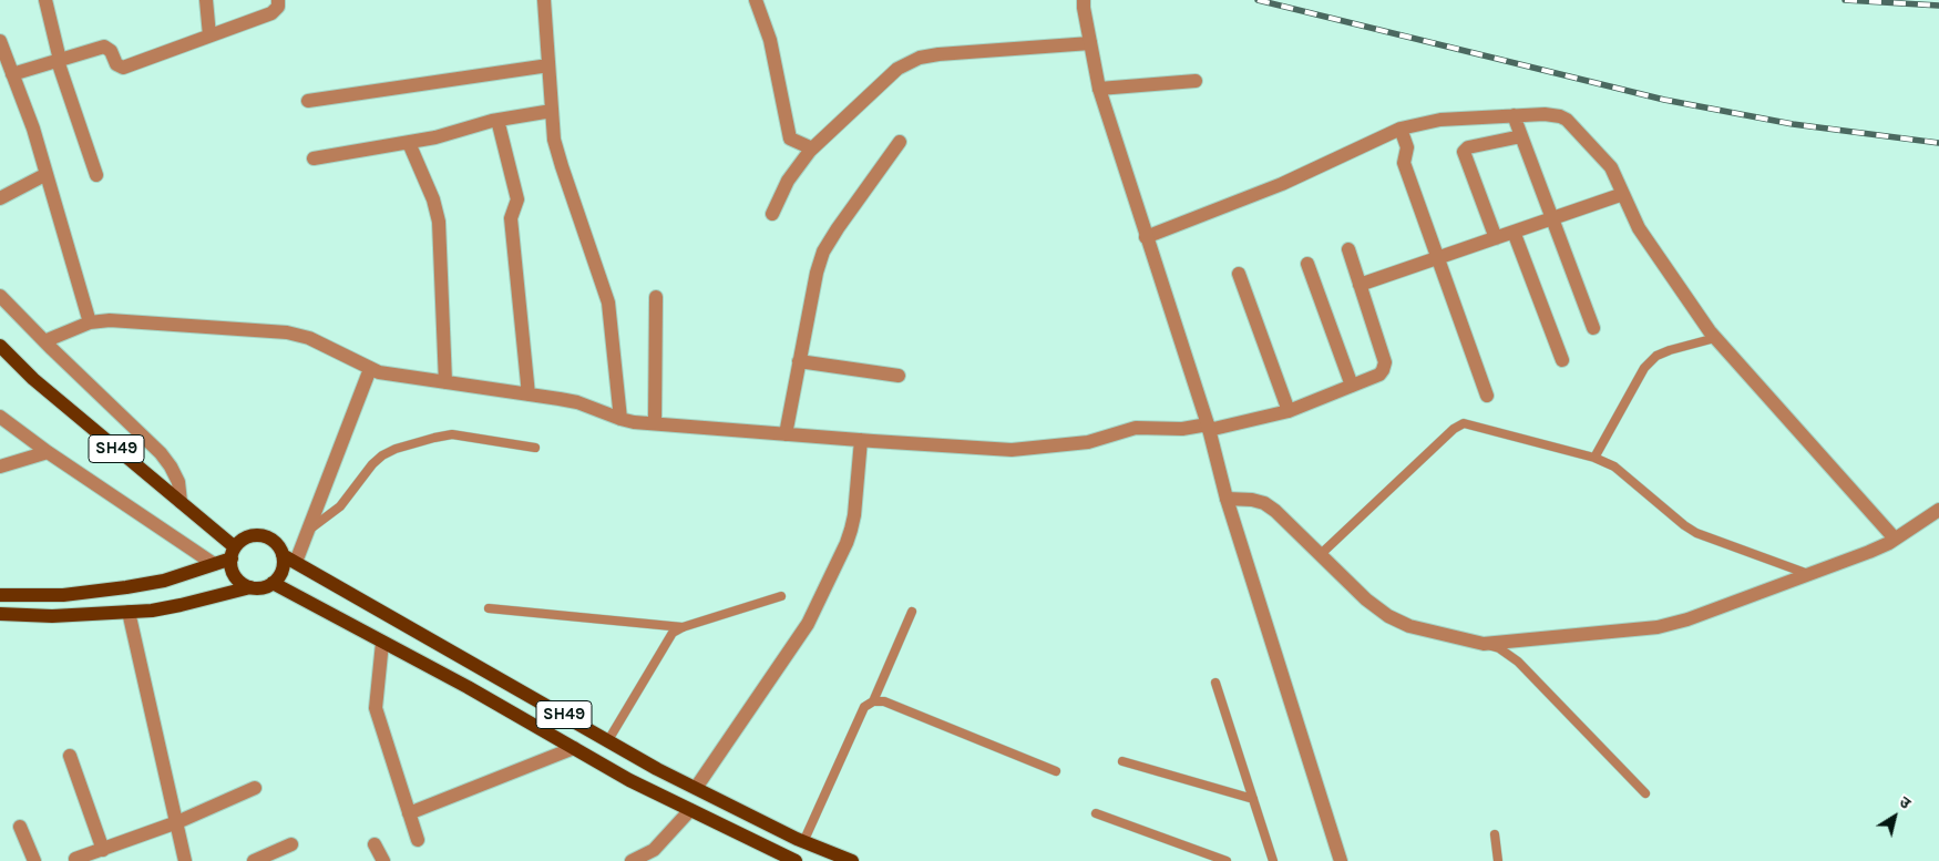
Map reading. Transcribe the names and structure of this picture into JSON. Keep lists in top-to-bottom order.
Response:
{
  "streets": {
    "main road": ["SH49"]
  },
  "north": "top right"
}
